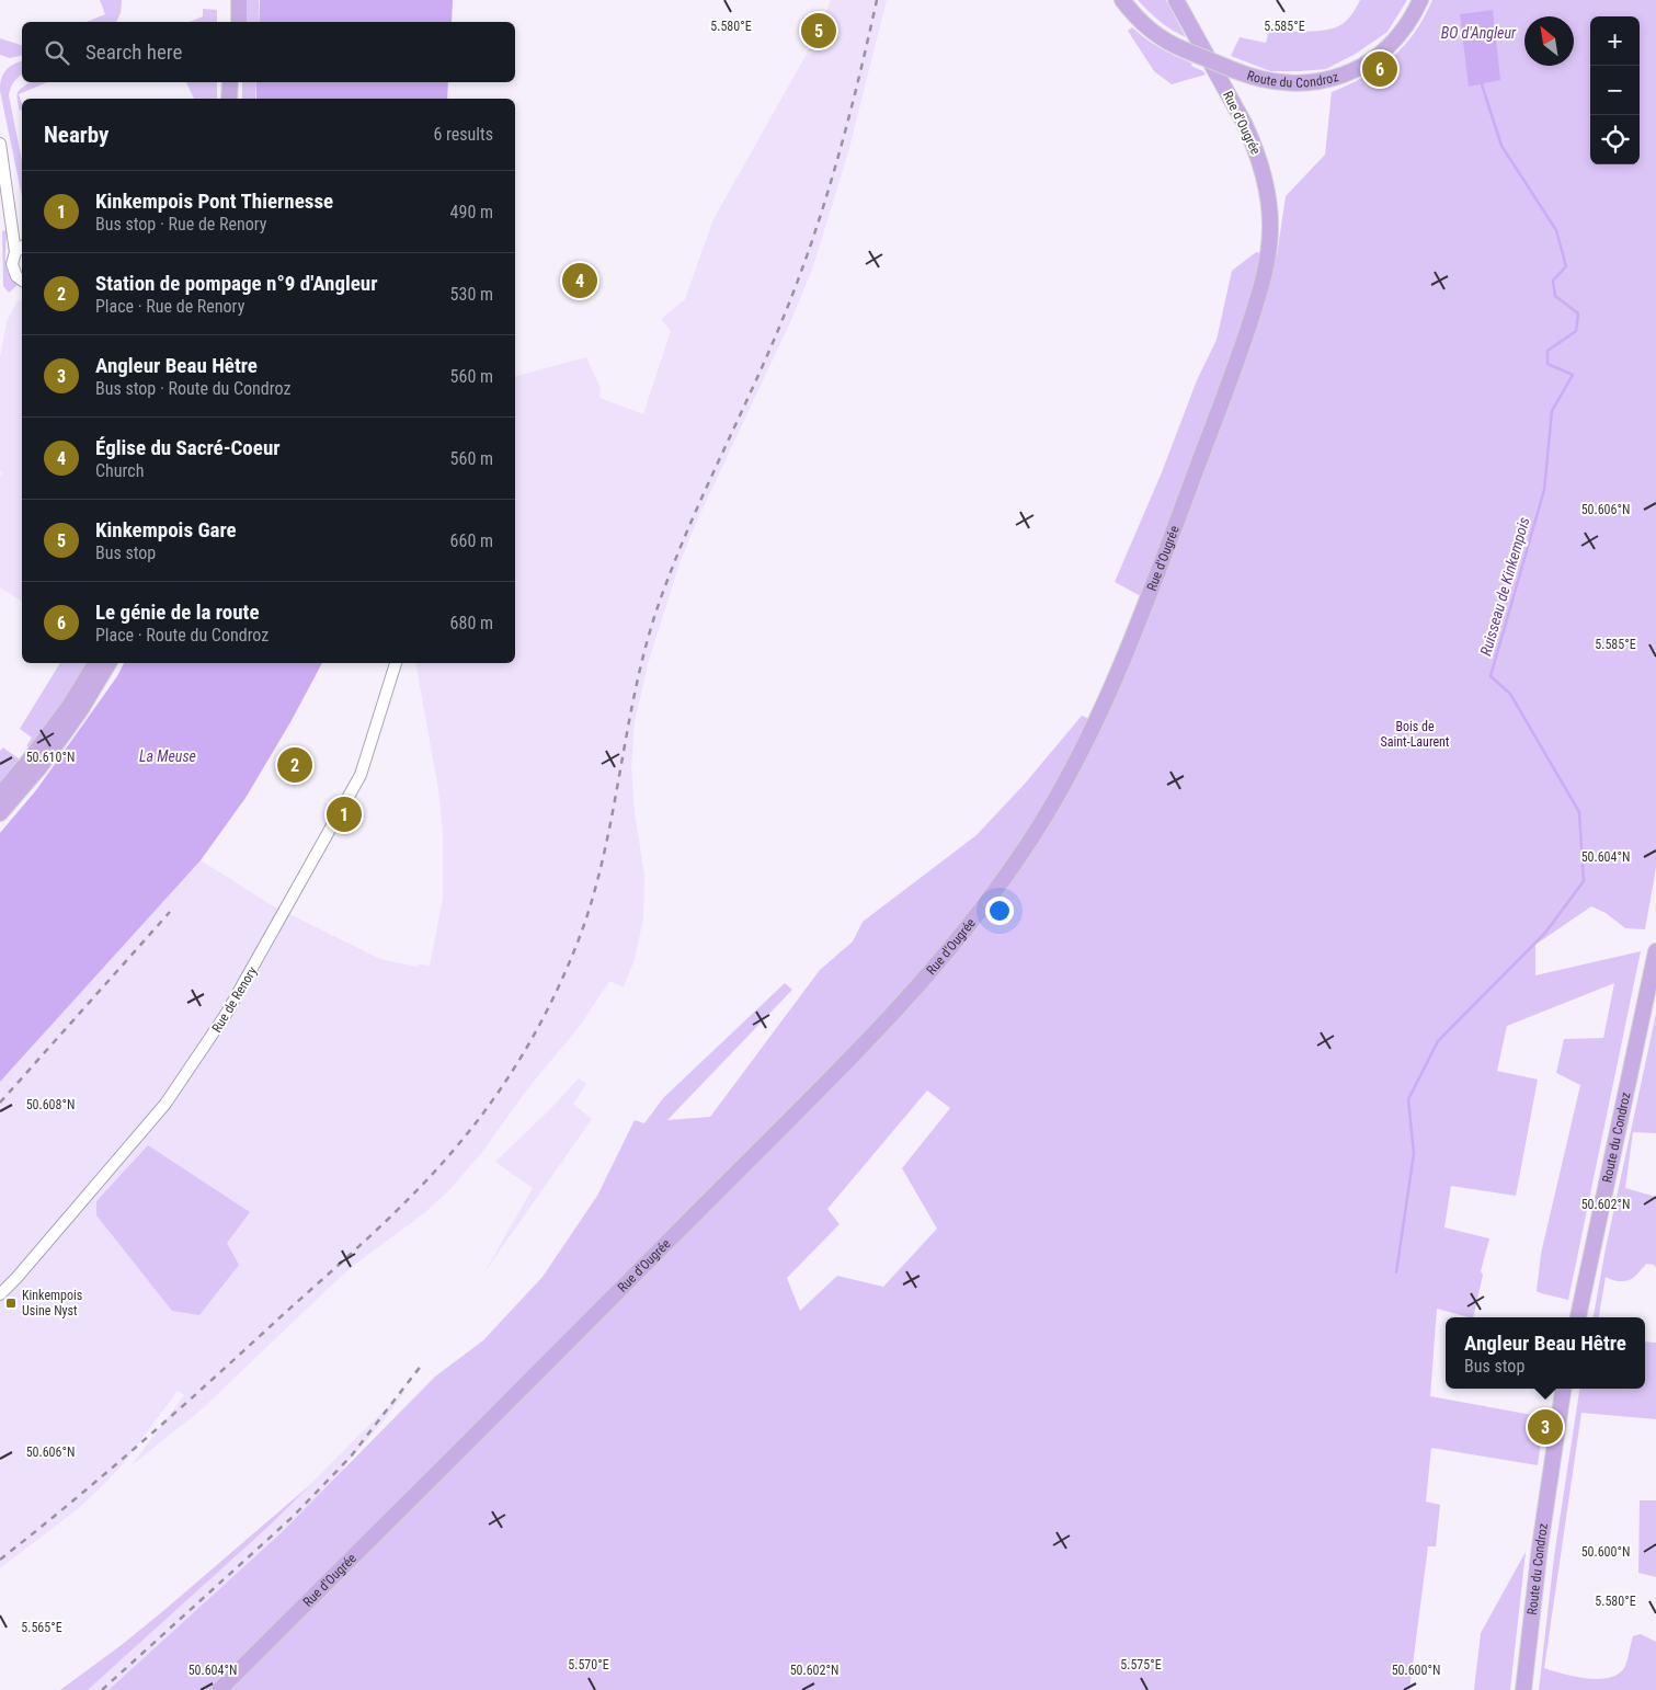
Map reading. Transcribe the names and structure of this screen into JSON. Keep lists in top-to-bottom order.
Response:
{
  "streets": {
    "main road": ["Route du Condroz", "Rue d'Ougrée"],
    "street": ["Rue de Renory"]
  },
  "water": ["BO d'Angleur", "Ruisseau de Kinkempois", "La Meuse"],
  "parks": ["Bois de Saint-Laurent"],
  "places": {
    "transit": ["Kinkempois Usine Nyst"]
  },
  "north": "top left",
  "page": {
    "pins": [
      "5",
      "6",
      "4",
      "2",
      "1",
      "3"
    ],
    "map_buttons": ["+", "−"],
    "search": "Search here",
    "heading": ["Nearby", "6 results"],
    "list": [
      {
        "mark": "1",
        "name": "Kinkempois Pont Thiernesse",
        "note": "Bus stop · Rue de Renory",
        "value": "490 m"
      },
      {
        "mark": "2",
        "name": "Station de pompage n°9 d'Angleur",
        "note": "Place · Rue de Renory",
        "value": "530 m"
      },
      {
        "mark": "3",
        "name": "Angleur Beau Hêtre",
        "note": "Bus stop · Route du Condroz",
        "value": "560 m"
      },
      {
        "mark": "4",
        "name": "Église du Sacré-Coeur",
        "note": "Church",
        "value": "560 m"
      },
      {
        "mark": "5",
        "name": "Kinkempois Gare",
        "note": "Bus stop",
        "value": "660 m"
      },
      {
        "mark": "6",
        "name": "Le génie de la route",
        "note": "Place · Route du Condroz",
        "value": "680 m"
      }
    ],
    "popup": ["Angleur Beau Hêtre", "Bus stop"]
  },
  "coordinates": [
    "5.580°E",
    "5.585°E",
    "50.606°N",
    "50.610°N",
    "50.604°N",
    "50.608°N",
    "50.602°N",
    "50.600°N",
    "5.565°E",
    "5.570°E",
    "5.575°E"
  ]
}
